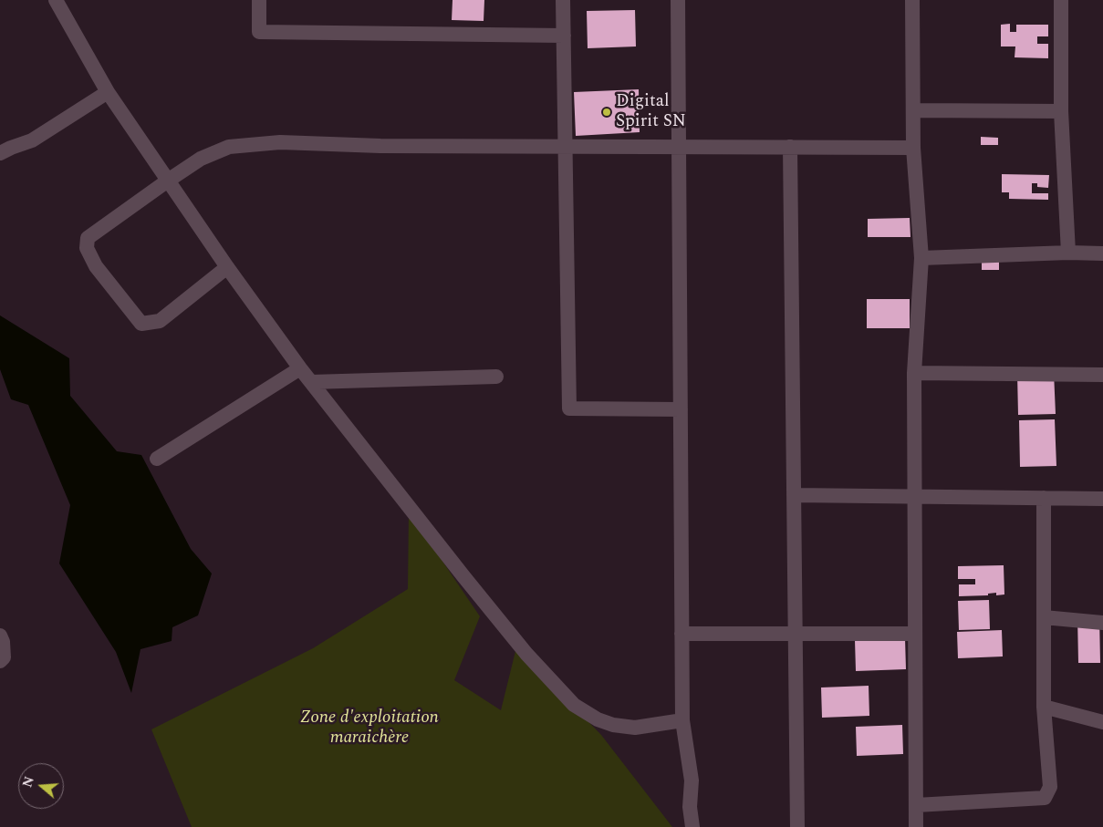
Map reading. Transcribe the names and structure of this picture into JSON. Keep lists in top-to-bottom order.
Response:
{
  "parks": ["Zone d'exploitation maraichère"],
  "places": ["Digital Spirit SN"],
  "north": "left"
}
